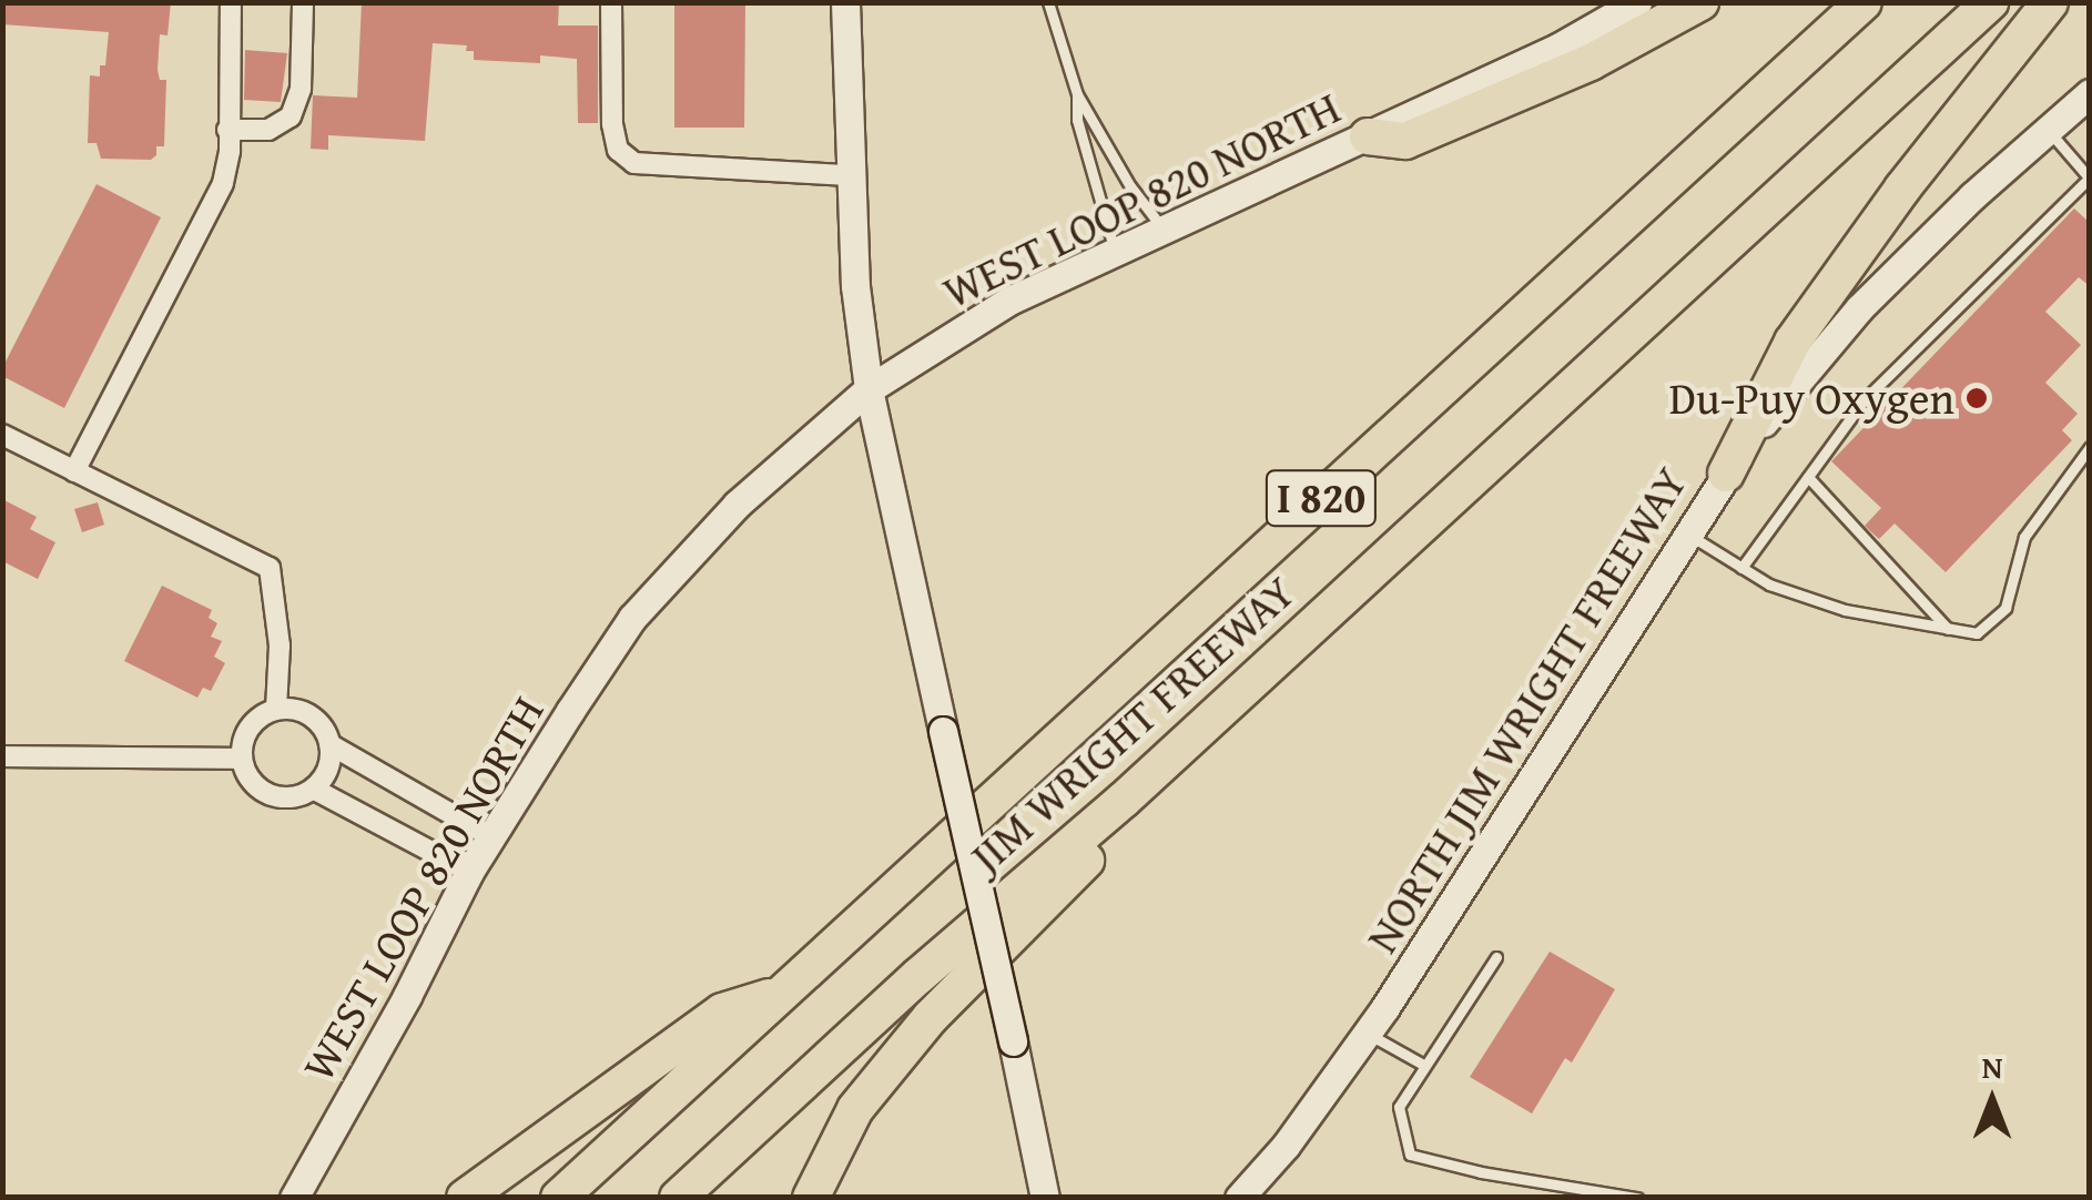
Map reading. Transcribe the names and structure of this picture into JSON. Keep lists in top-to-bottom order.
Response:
{
  "streets": {
    "highway": ["I 820", "JIM WRIGHT FREEWAY"],
    "main road": ["WEST LOOP 820 NORTH", "NORTH JIM WRIGHT FREEWAY"]
  },
  "places": ["Du-Puy Oxygen"],
  "north": "top"
}
